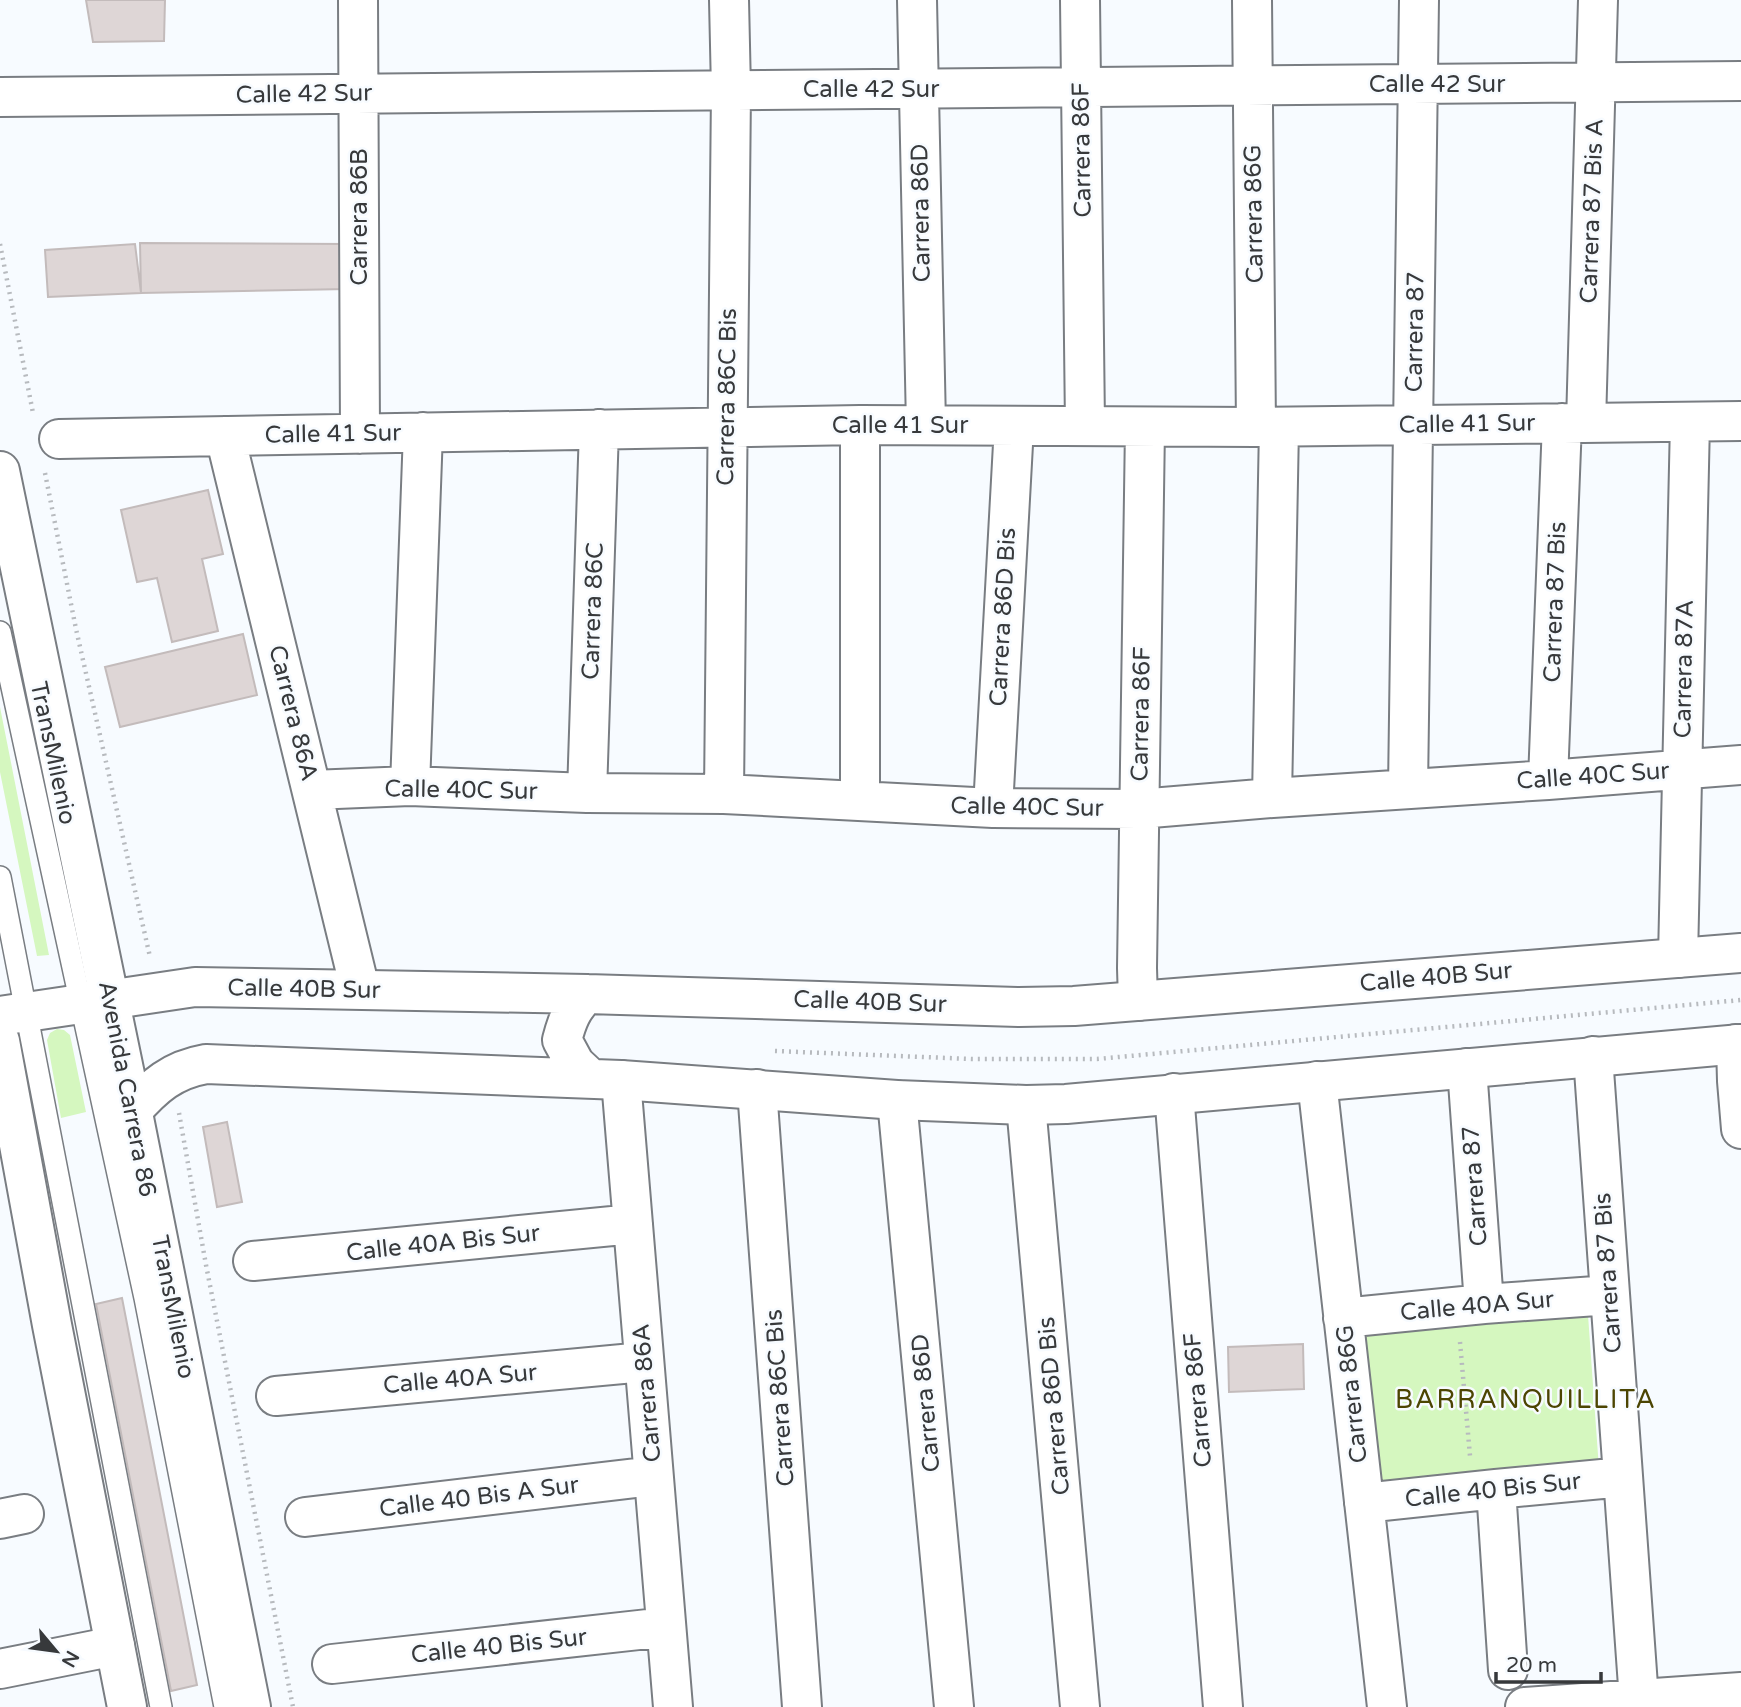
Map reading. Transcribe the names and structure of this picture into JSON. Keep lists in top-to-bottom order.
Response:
{
  "streets": {
    "street": [
      "Calle 42 Sur",
      "Carrera 86F",
      "Carrera 87 Bis A",
      "Carrera 86D",
      "Carrera 86G",
      "Carrera 86B",
      "Carrera 87",
      "Carrera 86C Bis",
      "Calle 41 Sur",
      "Carrera 87 Bis",
      "Carrera 86C",
      "Carrera 86D Bis",
      "Carrera 87A",
      "Carrera 86A",
      "Calle 40C Sur",
      "Calle 40B Sur",
      "Avenida Carrera 86",
      "Calle 40A Bis Sur",
      "Calle 40A Sur",
      "Calle 40 Bis Sur",
      "Calle 40 Bis A Sur"
    ],
    "lane": ["TransMilenio"]
  },
  "crossings": [
    ["Calle 42 Sur", "Carrera 86F"],
    ["Calle 42 Sur", "Carrera 87 Bis A"],
    ["Calle 42 Sur", "Carrera 86D"],
    ["Calle 42 Sur", "Carrera 86G"],
    ["Calle 42 Sur", "Carrera 86B"],
    ["Calle 42 Sur", "Carrera 87"],
    ["Calle 42 Sur", "Carrera 86C Bis"],
    ["Carrera 86F", "Calle 41 Sur"],
    ["Carrera 86F", "Calle 40C Sur"],
    ["Carrera 86F", "Calle 40B Sur"],
    ["Carrera 87 Bis A", "Calle 41 Sur"],
    ["Carrera 87 Bis A", "Carrera 87 Bis"],
    ["Carrera 86D", "Calle 41 Sur"],
    ["Carrera 86G", "Calle 41 Sur"],
    ["Carrera 86G", "Calle 40C Sur"],
    ["Carrera 86G", "Calle 40A Sur"],
    ["Carrera 86G", "Calle 40 Bis Sur"],
    ["Carrera 86B", "Calle 41 Sur"],
    ["Carrera 87", "Calle 41 Sur"],
    ["Carrera 87", "Calle 40C Sur"],
    ["Carrera 87", "Calle 40A Sur"],
    ["Carrera 86C Bis", "Calle 41 Sur"],
    ["Carrera 86C Bis", "Calle 40C Sur"],
    ["Calle 41 Sur", "Carrera 87 Bis"],
    ["Calle 41 Sur", "Carrera 86C"],
    ["Calle 41 Sur", "Carrera 86D Bis"],
    ["Calle 41 Sur", "Carrera 87A"],
    ["Calle 41 Sur", "Carrera 86A"],
    ["Carrera 87 Bis", "Calle 40C Sur"],
    ["Carrera 87 Bis", "Calle 40A Sur"],
    ["Carrera 87 Bis", "Calle 40 Bis Sur"],
    ["Carrera 86C", "Calle 40C Sur"],
    ["Carrera 86D Bis", "Calle 40C Sur"],
    ["Carrera 87A", "Calle 40C Sur"],
    ["Carrera 87A", "Calle 40B Sur"],
    ["Carrera 86A", "Calle 40C Sur"],
    ["Carrera 86A", "Calle 40B Sur"],
    ["Carrera 86A", "Calle 40A Bis Sur"],
    ["Carrera 86A", "Calle 40A Sur"],
    ["Carrera 86A", "Calle 40 Bis Sur"],
    ["Carrera 86A", "Calle 40 Bis A Sur"],
    ["TransMilenio", "Calle 40B Sur"],
    ["TransMilenio", "Avenida Carrera 86"],
    ["Calle 40B Sur", "Avenida Carrera 86"]
  ],
  "districts": ["BARRANQUILLITA"],
  "scale_bar": "20 m",
  "north": "bottom right"
}
